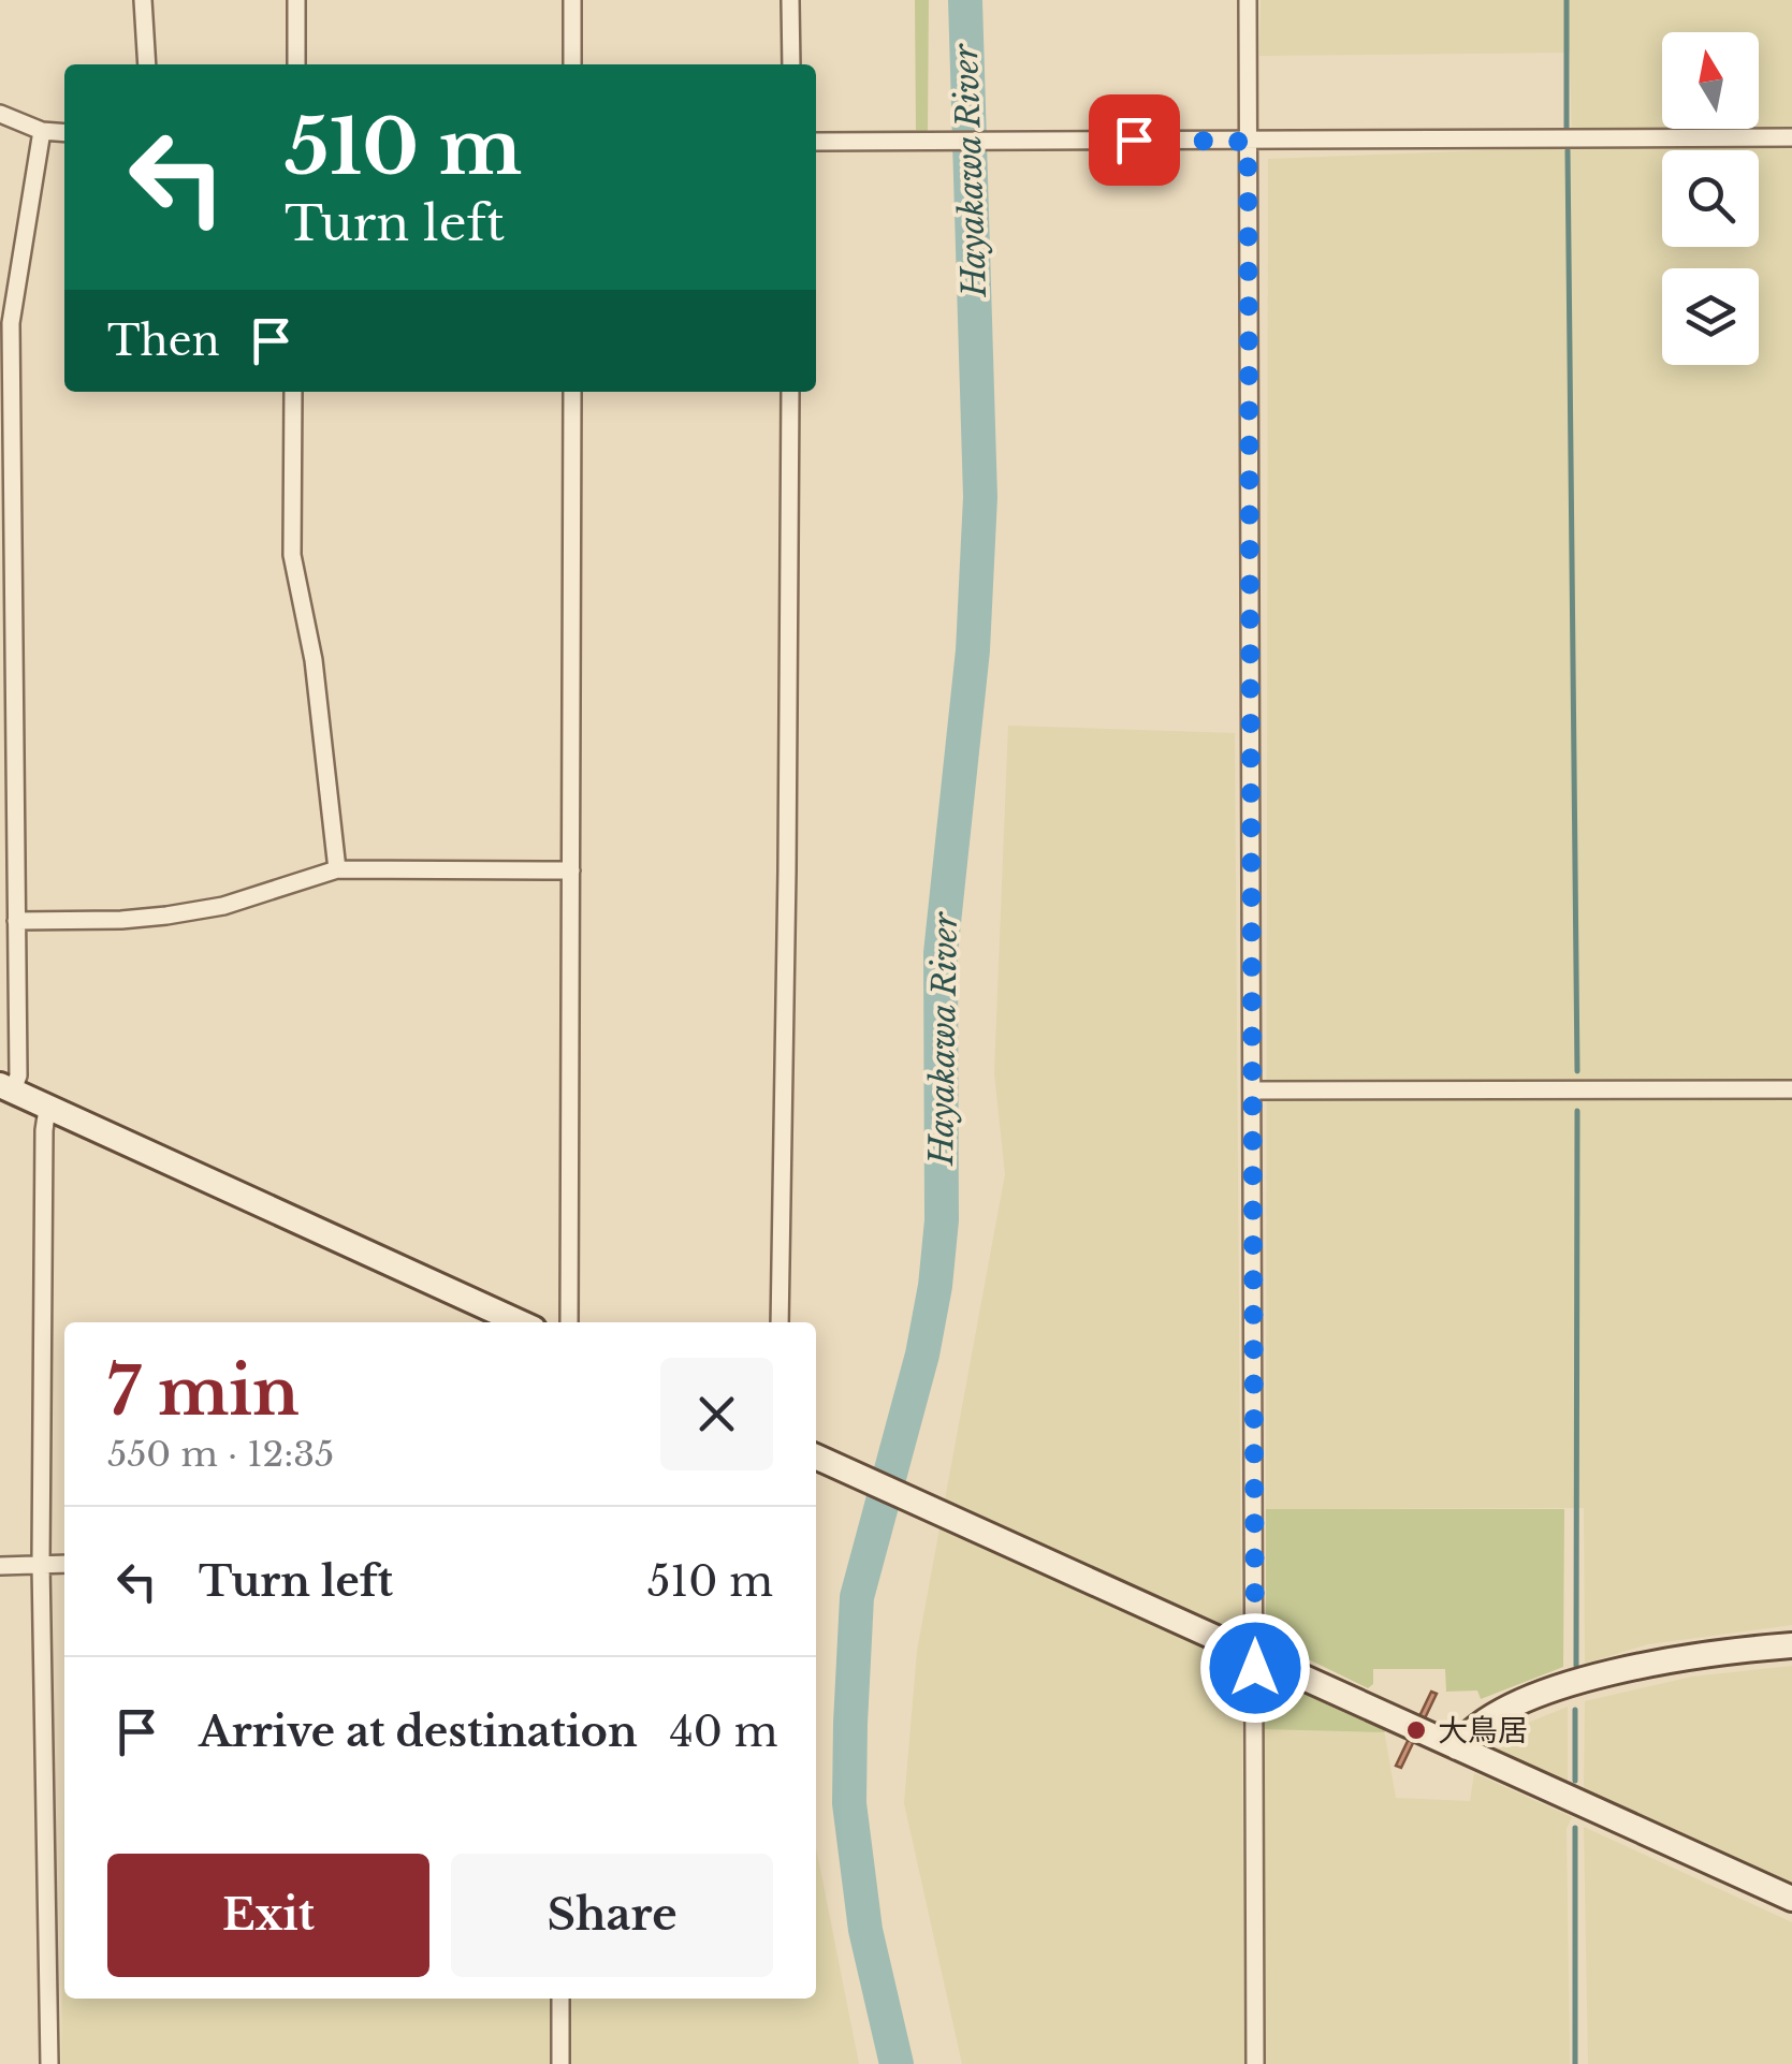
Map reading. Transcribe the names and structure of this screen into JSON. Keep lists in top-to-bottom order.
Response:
{
  "water": ["Hayakawa River"],
  "places": ["大鳥居"],
  "north": "top",
  "page": {
    "turn": ["510 m", "Turn left"],
    "then": "Then",
    "heading": ["7 min", "550 m · 12:35"],
    "list": [
      {
        "name": "Turn left",
        "value": "510 m"
      },
      {
        "name": "Arrive at destination",
        "value": "40 m"
      }
    ],
    "buttons": ["Exit", "Share"]
  }
}
